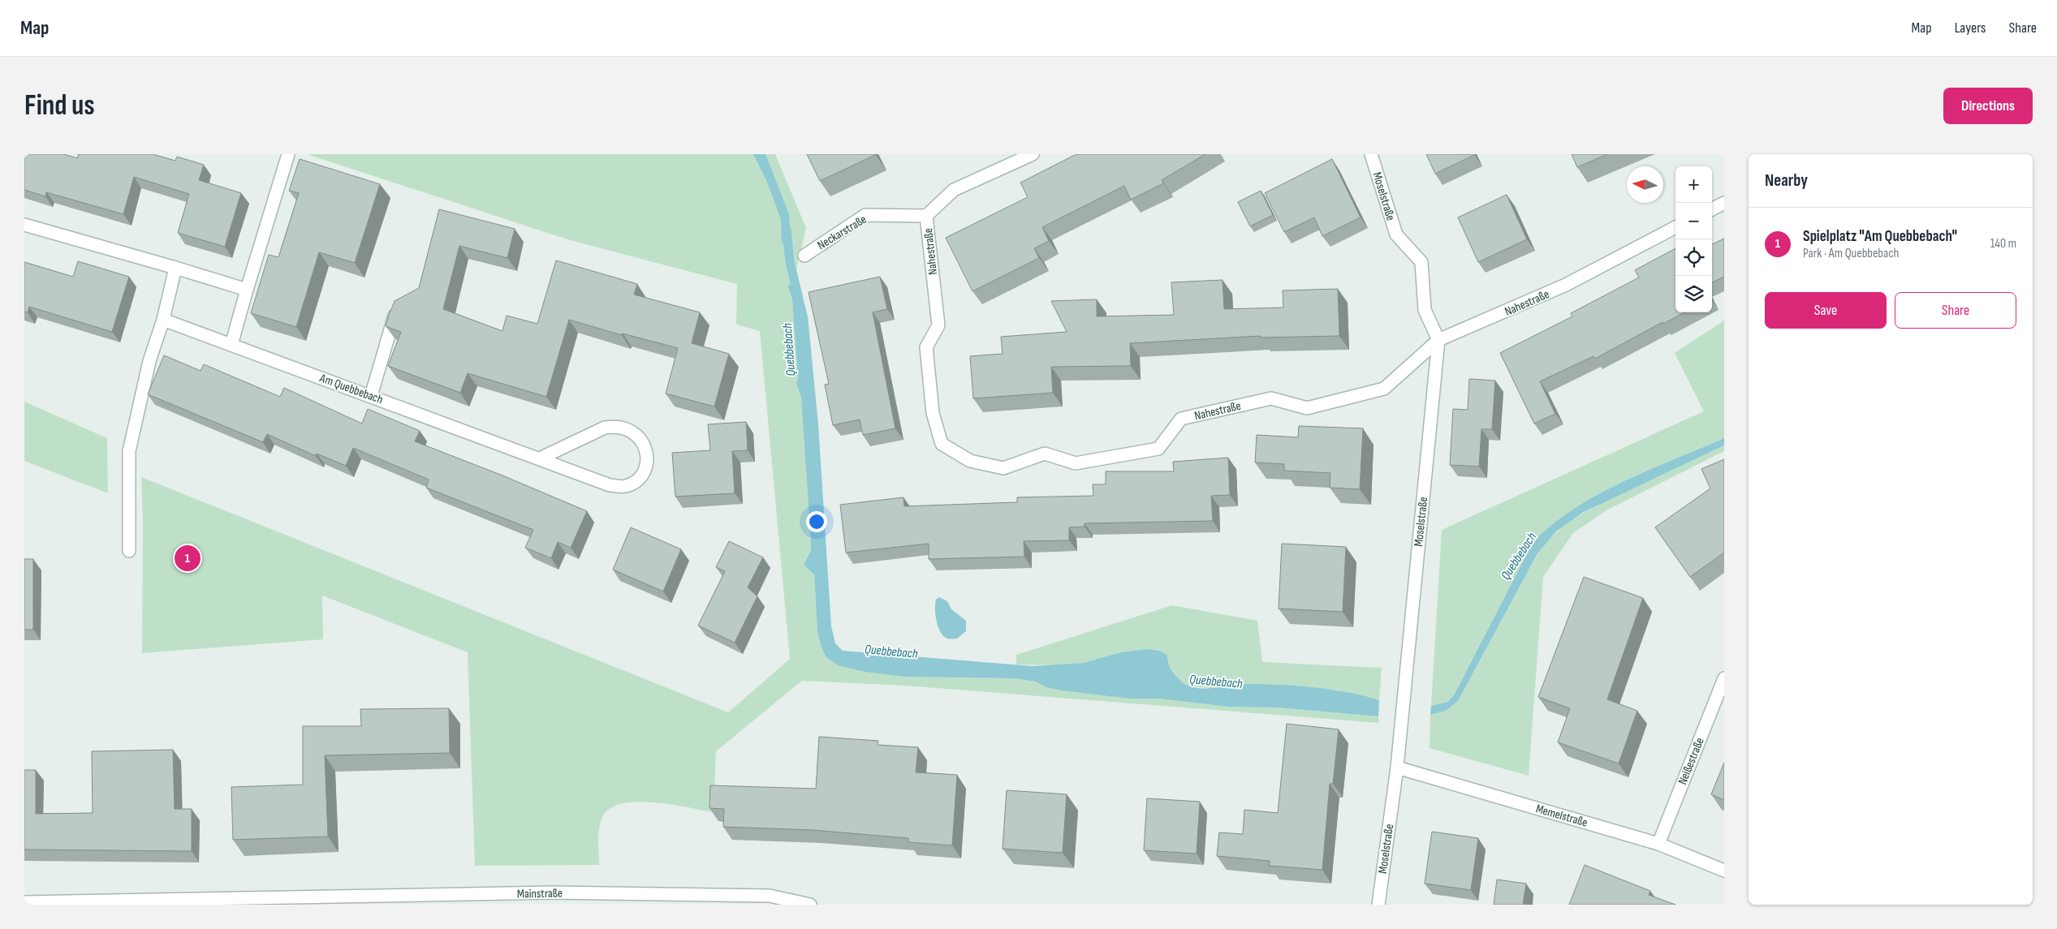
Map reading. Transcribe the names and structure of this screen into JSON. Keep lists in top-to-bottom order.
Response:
{
  "streets": {
    "street": [
      "Moselstraße",
      "Neckarstraße",
      "Nahestraße",
      "Am Quebbebach",
      "Neißestraße",
      "Memelstraße",
      "Mainstraße"
    ]
  },
  "crossings": [
    ["Moselstraße", "Nahestraße"],
    ["Moselstraße", "Memelstraße"],
    ["Neckarstraße", "Nahestraße"],
    ["Neißestraße", "Memelstraße"]
  ],
  "water": ["Quebbebach"],
  "north": "left",
  "page": {
    "header": "Map",
    "nav": ["Map", "Layers", "Share"],
    "buttons": [
      "Directions",
      ["Save", "Share"]
    ],
    "title": "Find us",
    "heading": "Nearby",
    "map_buttons": ["+", "−"],
    "list": [
      {
        "mark": "1",
        "name": "Spielplatz \"Am Quebbebach\"",
        "note": "Park · Am Quebbebach",
        "value": "140 m"
      }
    ],
    "pins": "1"
  }
}
